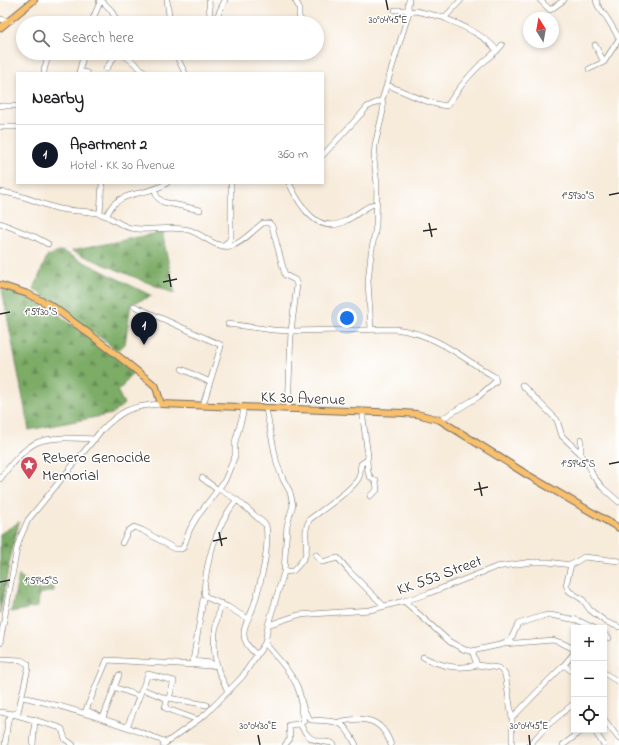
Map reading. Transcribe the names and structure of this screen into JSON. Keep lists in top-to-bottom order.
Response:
{
  "streets": {
    "main road": ["KK 30 Avenue"],
    "street": ["KK 553 Street"]
  },
  "places": {
    "place": ["Rebero Genocide Memorial"]
  },
  "north": "top",
  "page": {
    "search": "Search here",
    "heading": "Nearby",
    "list": [
      {
        "mark": "1",
        "name": "Apartment 2",
        "note": "Hotel · KK 30 Avenue",
        "value": "360 m"
      }
    ],
    "pins": "1",
    "map_buttons": ["+", "−"]
  },
  "coordinates": [
    "30°04'45\"E",
    "1°59'30\"S",
    "1°59'45\"S",
    "30°04'30\"E"
  ]
}
